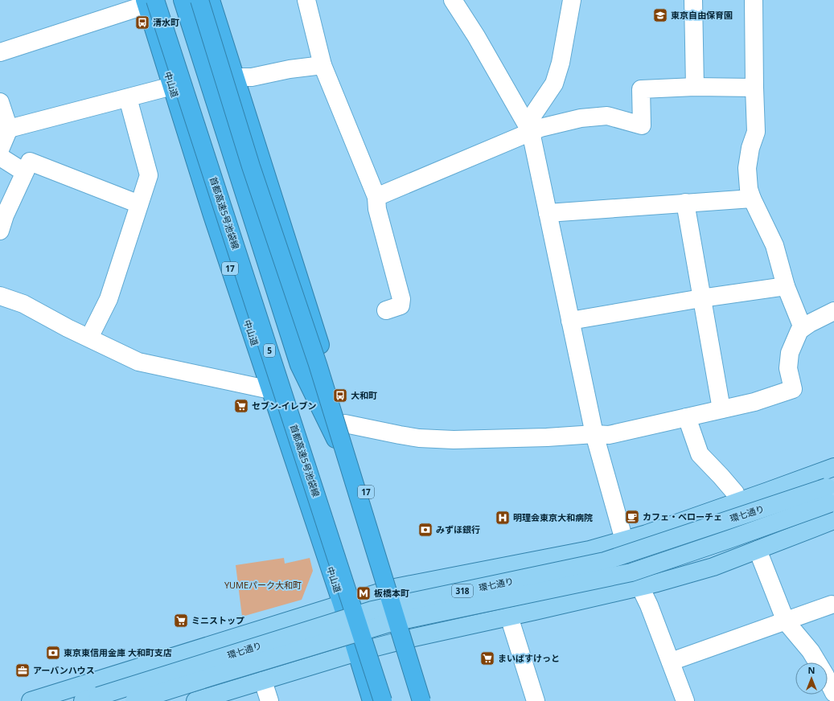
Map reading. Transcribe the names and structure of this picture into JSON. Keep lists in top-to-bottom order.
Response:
{
  "streets": {
    "highway": [
      "中山道",
      "首都高速5号池袋線",
      "17",
      "5"
    ],
    "main road": ["環七通り", "318"]
  },
  "crossings": [
    ["中山道", "首都高速5号池袋線"],
    ["中山道", "17"],
    ["首都高速5号池袋線", "17"]
  ],
  "parks": ["YUMEパーク大和町"],
  "places": {
    "school or university": ["東京自由保育園"],
    "bus stop": ["清水町", "大和町"],
    "supermarket": ["セブン-イレブン", "ミニストップ", "まいばすけっと"],
    "cafe": ["カフェ・ベローチェ"],
    "hospital": ["明理会東京大和病院"],
    "bank": ["みずほ銀行", "東京東信用金庫 大和町支店"],
    "metro station": ["板橋本町"],
    "office": ["アーバンハウス"]
  },
  "north": "top"
}
